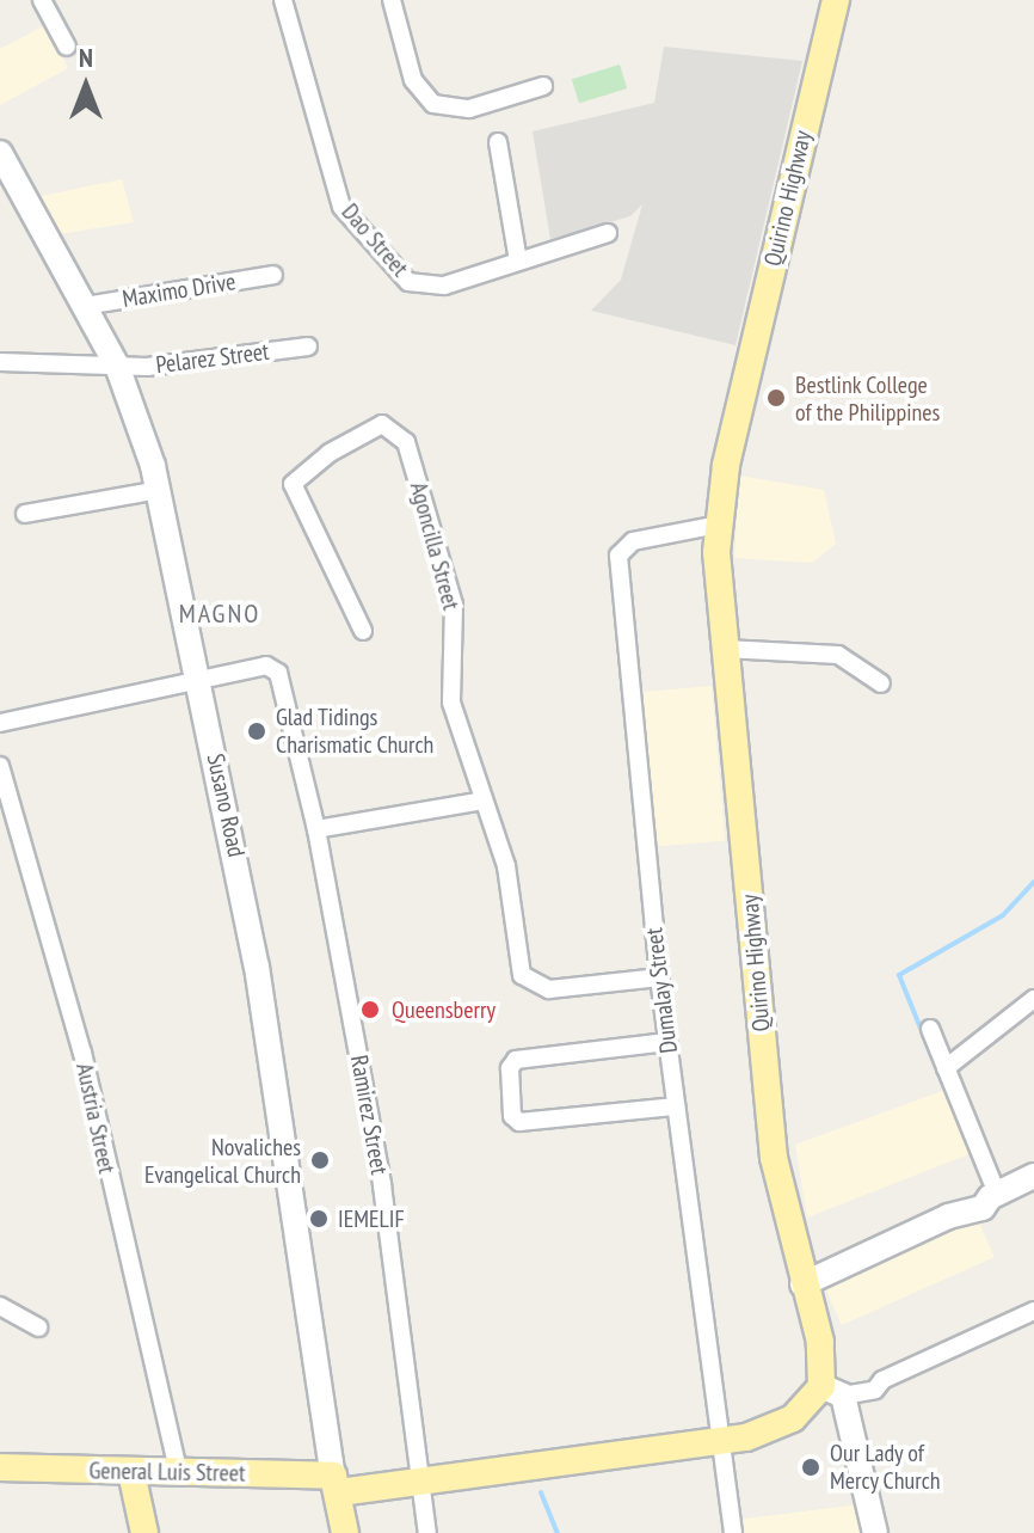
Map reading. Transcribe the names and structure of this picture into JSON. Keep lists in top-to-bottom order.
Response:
{
  "streets": {
    "main road": ["Quirino Highway", "Susano Road", "General Luis Street"],
    "street": [
      "Dao Street",
      "Maximo Drive",
      "Pelarez Street",
      "Agoncilla Street",
      "Dumalay Street",
      "Ramirez Street",
      "Austria Street"
    ]
  },
  "crossings": [
    ["Quirino Highway", "Dumalay Street"],
    ["Maximo Drive", "Susano Road"],
    ["Pelarez Street", "Susano Road"],
    ["Agoncilla Street", "Dumalay Street"],
    ["Susano Road", "Ramirez Street"],
    ["Susano Road", "General Luis Street"],
    ["Austria Street", "General Luis Street"]
  ],
  "districts": ["MAGNO"],
  "places": [
    "Bestlink College of the Philippines",
    "Glad Tidings Charismatic Church",
    "Queensberry",
    "Novaliches Evangelical Church",
    "IEMELIF",
    "Our Lady of Mercy Church"
  ],
  "north": "top"
}
